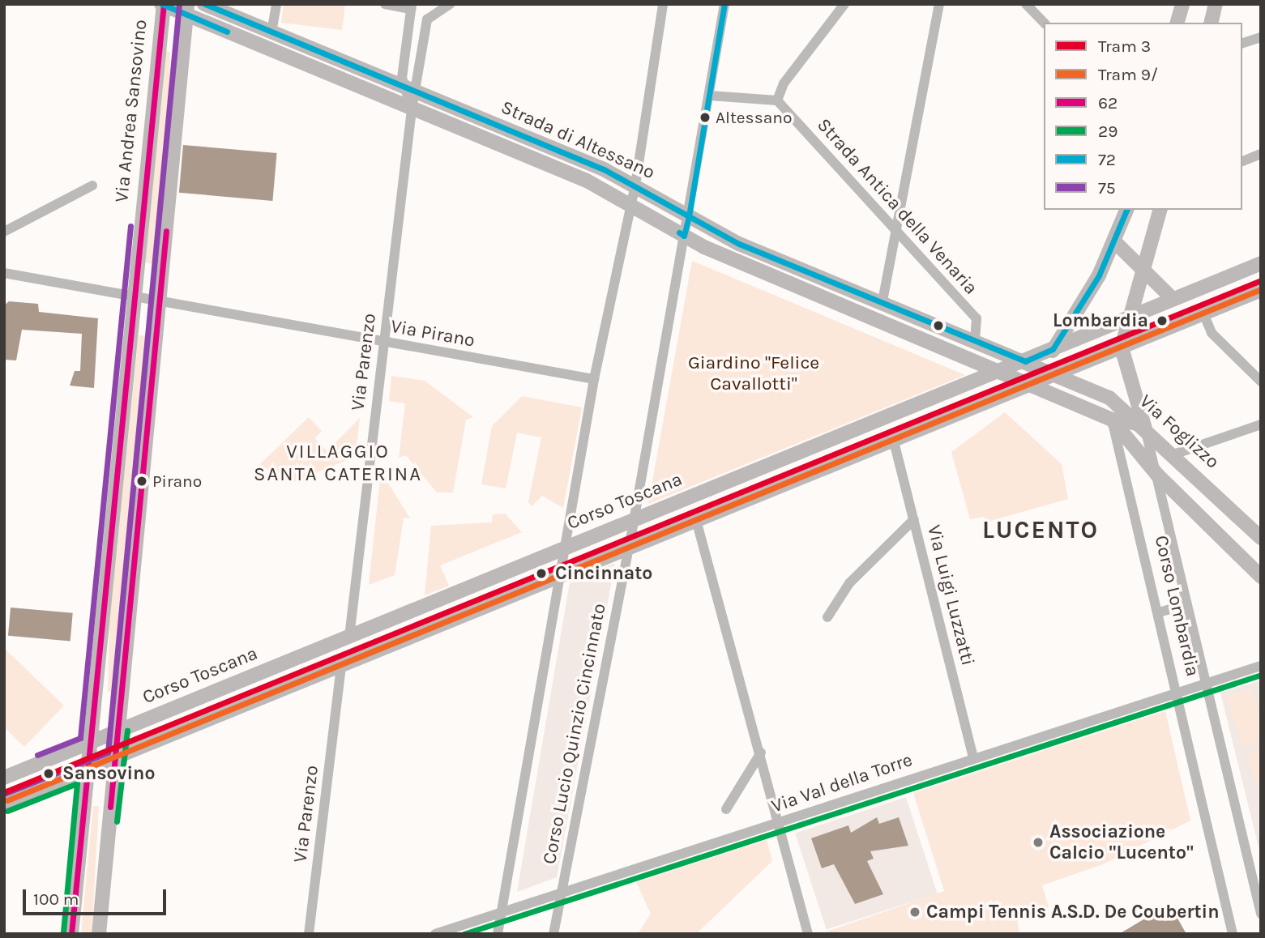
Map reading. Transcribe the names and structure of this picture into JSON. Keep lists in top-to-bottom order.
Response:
{
  "streets": {
    "street": [
      "Via Andrea Sansovino",
      "Strada di Altessano",
      "Strada Antica della Venaria",
      "Via Pirano",
      "Via Parenzo",
      "Via Foglizzo",
      "Corso Toscana",
      "Via Luigi Luzzatti",
      "Corso Lombardia",
      "Corso Lucio Quinzio Cincinnato",
      "Via Val della Torre"
    ]
  },
  "crossings": [
    ["Via Andrea Sansovino", "Strada di Altessano"],
    ["Via Andrea Sansovino", "Via Pirano"],
    ["Via Andrea Sansovino", "Corso Toscana"],
    ["Strada di Altessano", "Strada Antica della Venaria"],
    ["Strada di Altessano", "Via Parenzo"],
    ["Strada di Altessano", "Via Foglizzo"],
    ["Strada di Altessano", "Corso Toscana"],
    ["Strada di Altessano", "Corso Lucio Quinzio Cincinnato"],
    ["Via Pirano", "Via Parenzo"],
    ["Via Pirano", "Corso Lucio Quinzio Cincinnato"],
    ["Via Parenzo", "Corso Toscana"],
    ["Via Foglizzo", "Corso Lombardia"],
    ["Corso Toscana", "Corso Lucio Quinzio Cincinnato"],
    ["Via Luigi Luzzatti", "Via Val della Torre"],
    ["Corso Lombardia", "Via Val della Torre"],
    ["Corso Lucio Quinzio Cincinnato", "Via Val della Torre"]
  ],
  "districts": ["VILLAGGIO SANTA CATERINA", "LUCENTO"],
  "parks": ["Giardino \"Felice Cavallotti\""],
  "places": [
    "Altessano",
    "Lombardia",
    "Pirano",
    "Cincinnato",
    "Sansovino",
    "Associazione Calcio \"Lucento\"",
    "Campi Tennis A.S.D. De Coubertin"
  ],
  "lines": [
    "transit line 62",
    "transit line 72",
    "transit line 75",
    "tram line 3",
    "tram line 9/",
    "transit line 29"
  ],
  "legend": [
    "Tram 3",
    "Tram 9/",
    "62",
    "29",
    "72",
    "75"
  ],
  "scale_bar": "100 m"
}
